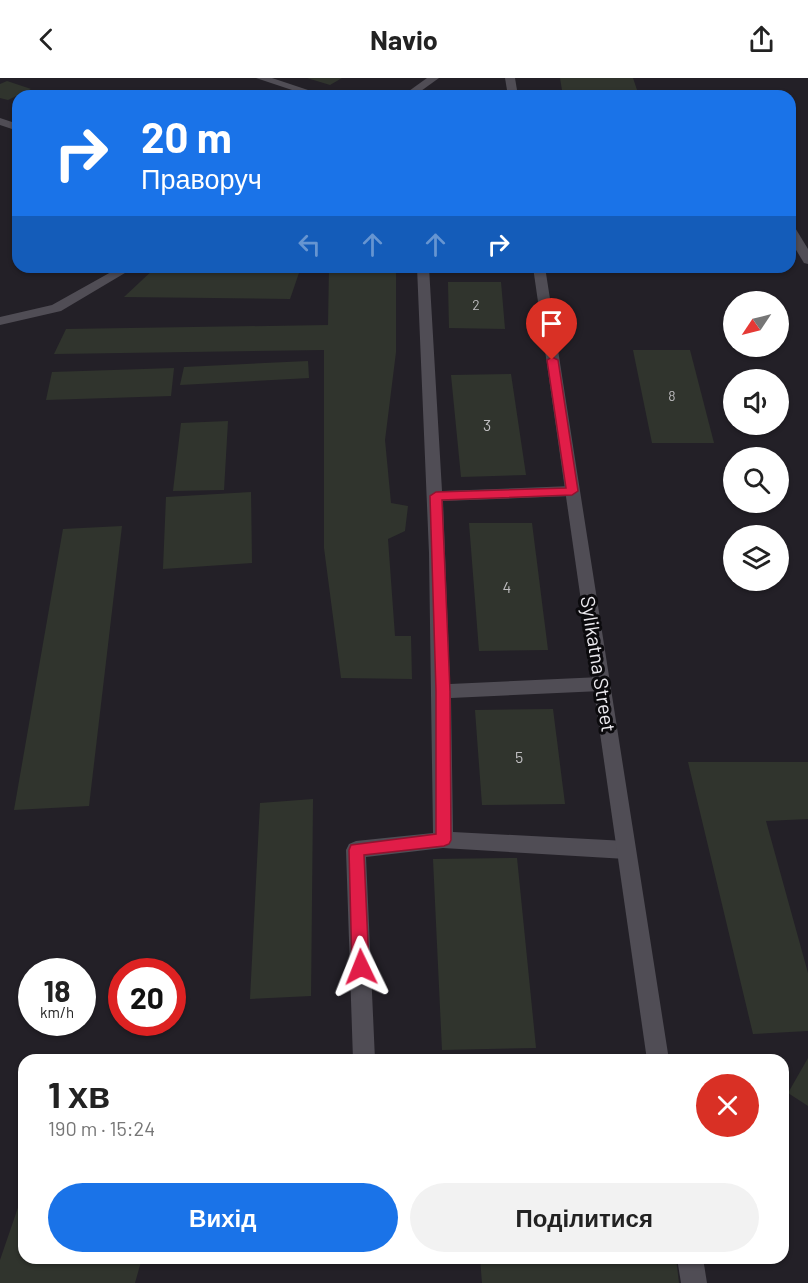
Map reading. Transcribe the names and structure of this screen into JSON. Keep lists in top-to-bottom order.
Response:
{
  "streets": {
    "street": ["Sylikatna Street"]
  },
  "house_numbers": [
    "2",
    "8",
    "3",
    "4",
    "5"
  ],
  "north": "bottom left",
  "page": {
    "header": "Navio",
    "turn": ["20 m", "Праворуч"],
    "speed": "18 km/h",
    "limit": "20",
    "heading": ["1 хв", "190 m · 15:24"],
    "buttons": ["Вихід", "Поділитися"]
  }
}
